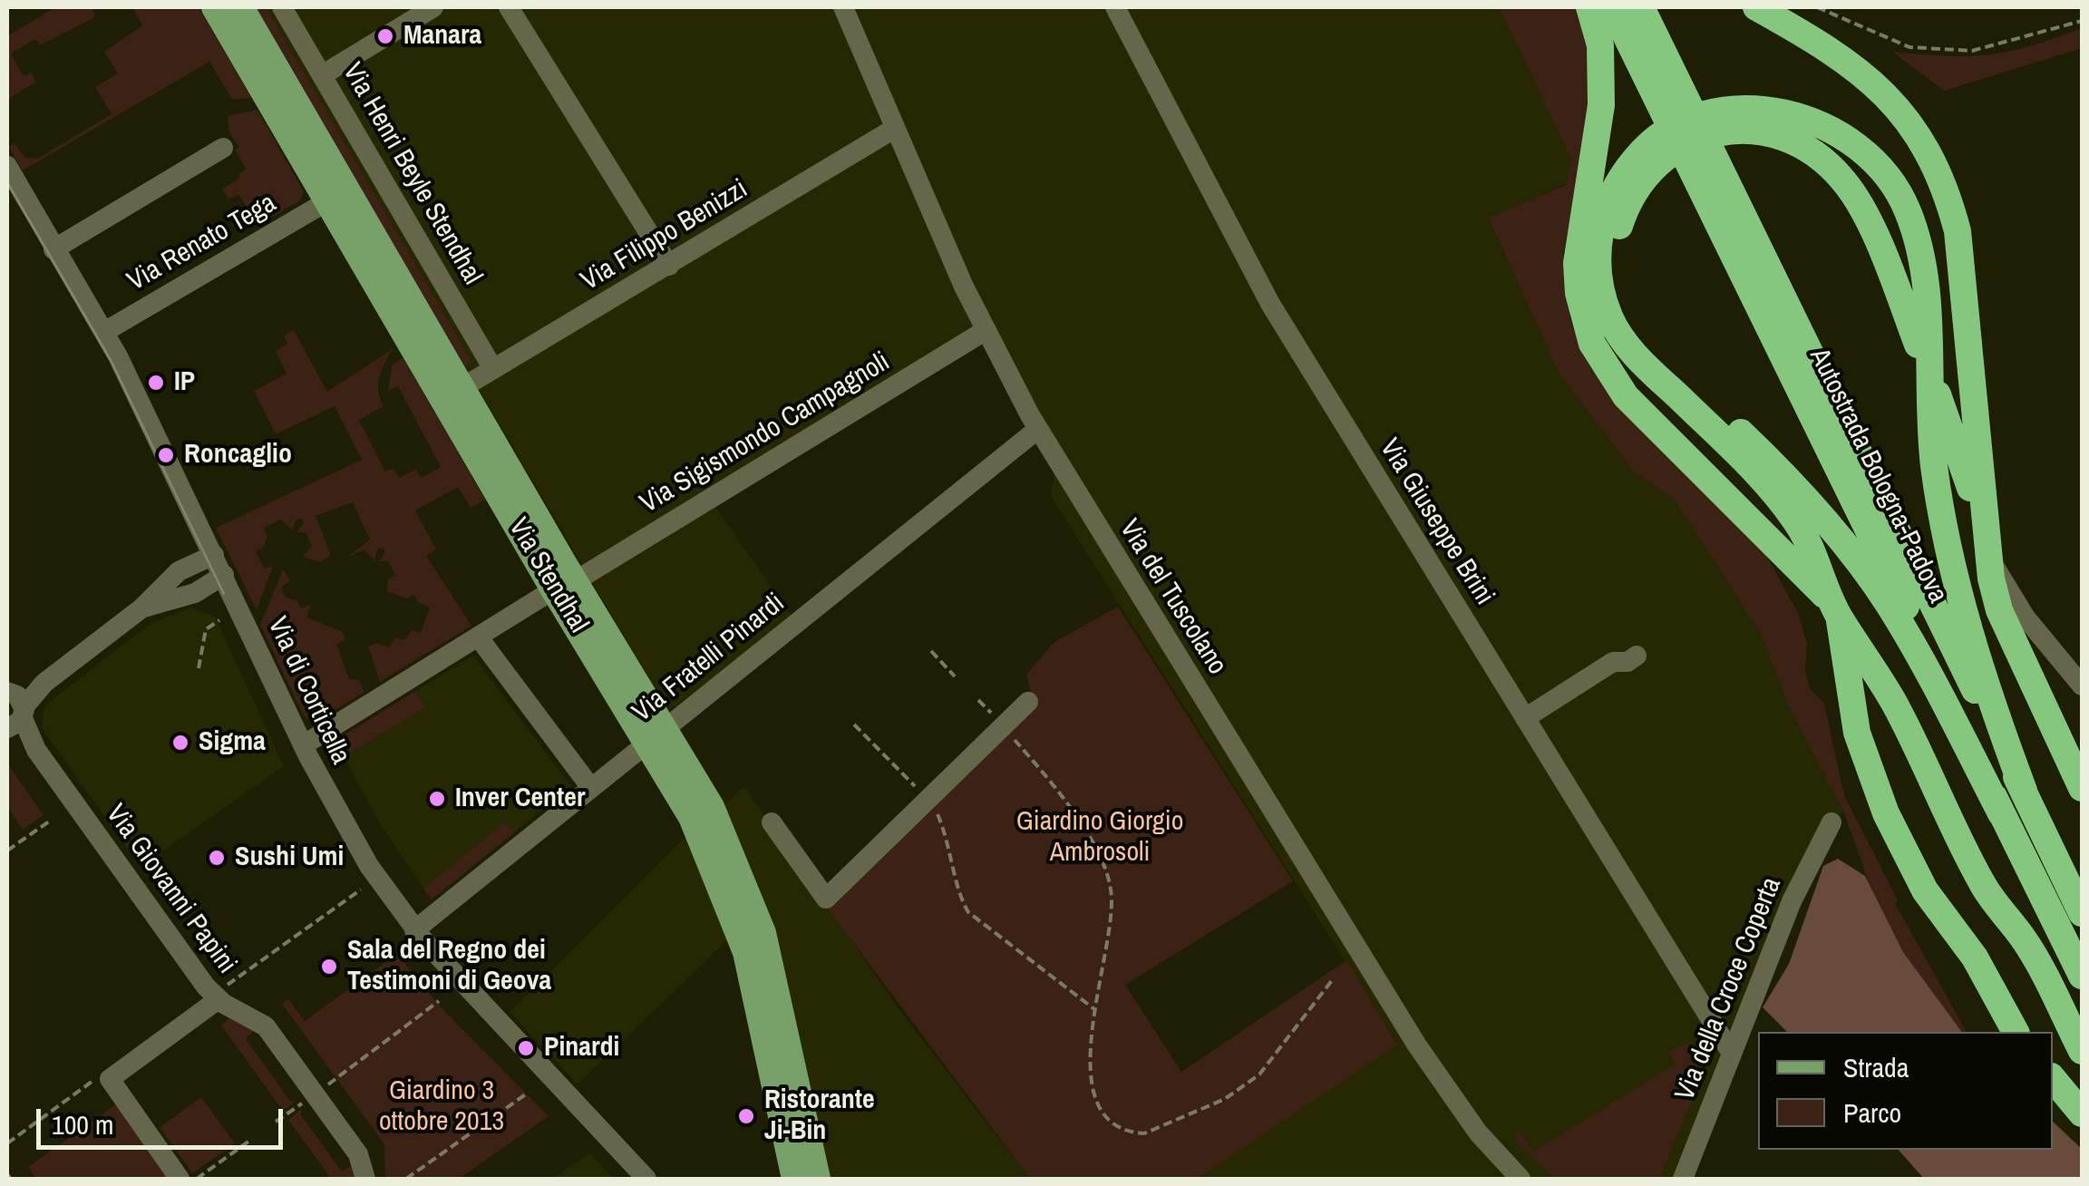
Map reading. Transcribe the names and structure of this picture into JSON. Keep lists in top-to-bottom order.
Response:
{
  "streets": {
    "highway": ["Autostrada Bologna-Padova"],
    "main road": ["Via Stendhal"],
    "street": [
      "Via Henri Beyle Stendhal",
      "Via Filippo Benizzi",
      "Via Renato Tega",
      "Via Sigismondo Campagnoli",
      "Via Giuseppe Brini",
      "Via del Tuscolano",
      "Via Fratelli Pinardi",
      "Via di Corticella",
      "Via Giovanni Papini",
      "Via della Croce Coperta"
    ]
  },
  "crossings": [
    ["Via Henri Beyle Stendhal", "Via Filippo Benizzi"],
    ["Via Filippo Benizzi", "Via Stendhal"],
    ["Via Filippo Benizzi", "Via del Tuscolano"],
    ["Via Renato Tega", "Via Stendhal"],
    ["Via Renato Tega", "Via di Corticella"],
    ["Via Sigismondo Campagnoli", "Via Stendhal"],
    ["Via Sigismondo Campagnoli", "Via del Tuscolano"],
    ["Via Sigismondo Campagnoli", "Via di Corticella"],
    ["Via Giuseppe Brini", "Via della Croce Coperta"],
    ["Via Stendhal", "Via Fratelli Pinardi"],
    ["Via del Tuscolano", "Via Fratelli Pinardi"],
    ["Via Fratelli Pinardi", "Via di Corticella"]
  ],
  "parks": ["Giardino Giorgio Ambrosoli", "Giardino 3 ottobre 2013"],
  "places": [
    "Manara",
    "IP",
    "Roncaglio",
    "Sigma",
    "Inver Center",
    "Sushi Umi",
    "Sala del Regno dei Testimoni di Geova",
    "Pinardi",
    "Ristorante Ji-Bin"
  ],
  "legend": ["Strada", "Parco"],
  "scale_bar": "100 m"
}
